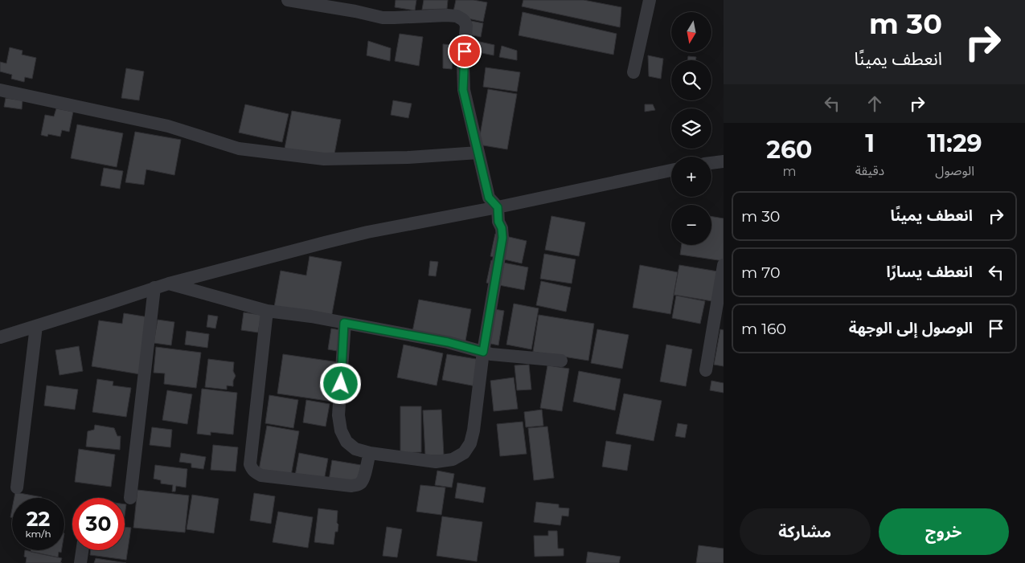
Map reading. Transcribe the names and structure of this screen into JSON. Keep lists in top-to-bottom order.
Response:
{
  "north": "bottom",
  "page": {
    "turn": ["30 m", "انعطف يمينًا"],
    "map_buttons": ["+", "−"],
    "eta": [
      "11:29",
      "الوصول",
      "1",
      "دقيقة",
      "260",
      "m"
    ],
    "list": [
      {
        "name": "انعطف يمينًا",
        "value": "30 m"
      },
      {
        "name": "انعطف يسارًا",
        "value": "70 m"
      },
      {
        "name": "الوصول إلى الوجهة",
        "value": "160 m"
      }
    ],
    "speed": "22 km/h",
    "limit": "30",
    "buttons": ["خروج", "مشاركة"]
  }
}
